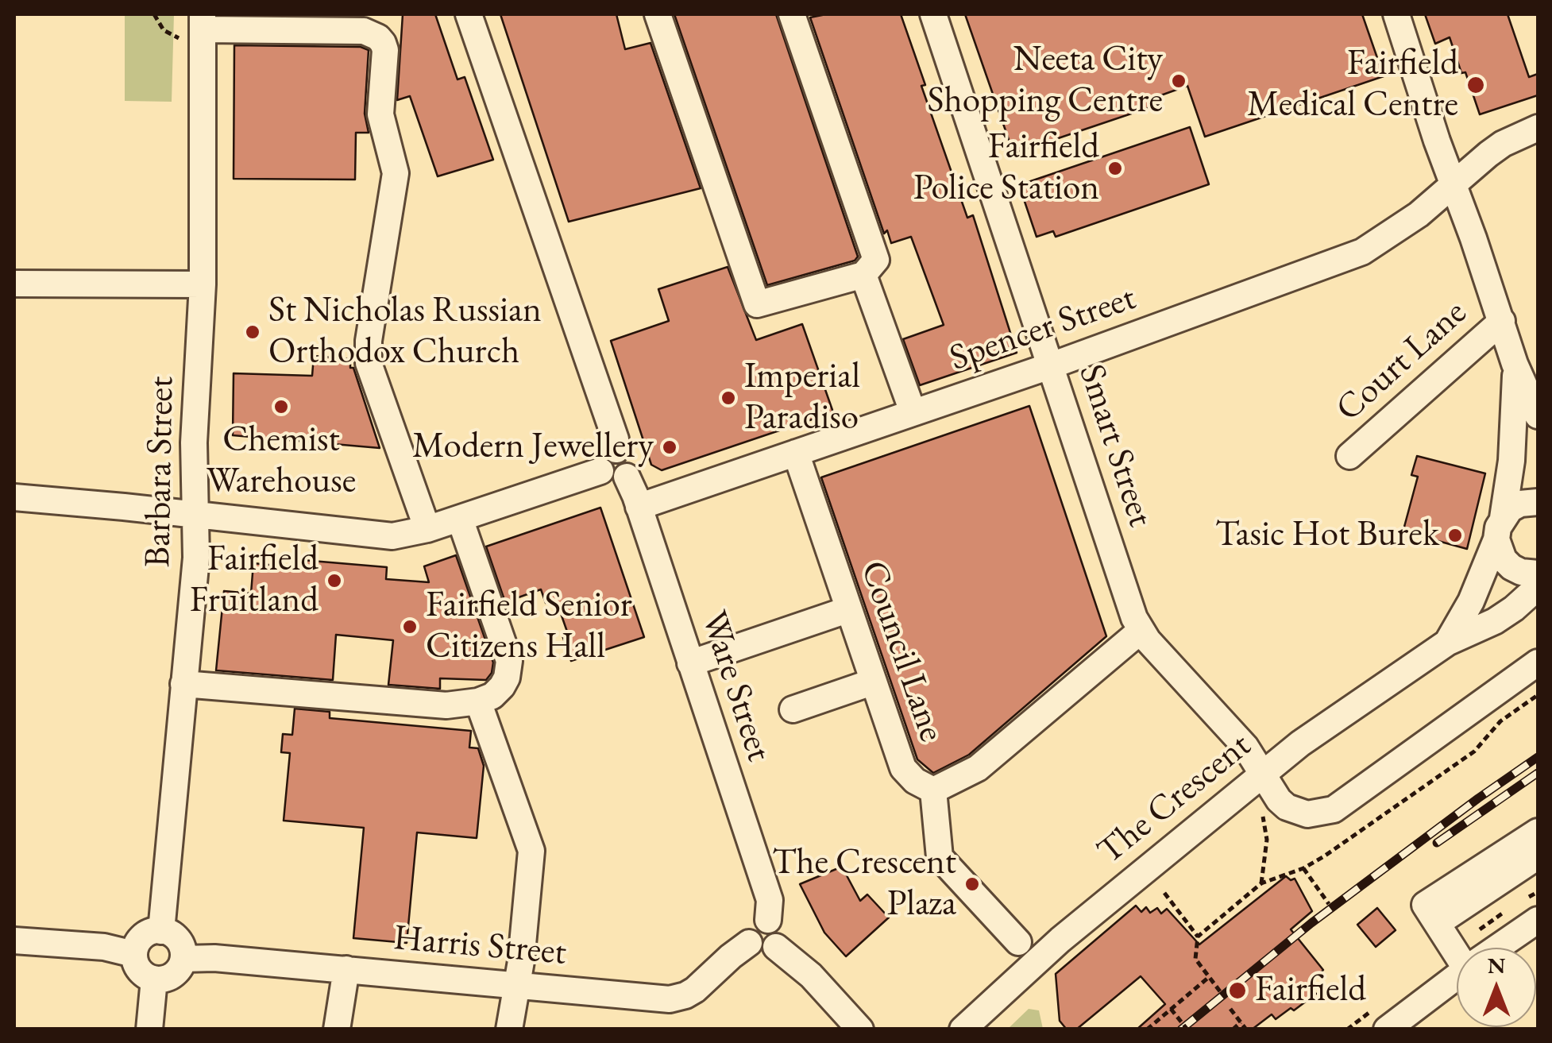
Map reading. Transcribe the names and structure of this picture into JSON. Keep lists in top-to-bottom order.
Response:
{
  "streets": {
    "street": [
      "Spencer Street",
      "Court Lane",
      "Smart Street",
      "Barbara Street",
      "Council Lane",
      "Ware Street",
      "The Crescent",
      "Harris Street"
    ]
  },
  "crossings": [
    ["Spencer Street", "Smart Street"],
    ["Spencer Street", "Council Lane"],
    ["Spencer Street", "Ware Street"],
    ["Smart Street", "Council Lane"],
    ["Smart Street", "The Crescent"],
    ["Barbara Street", "Harris Street"],
    ["Ware Street", "Harris Street"]
  ],
  "places": [
    "Neeta City Shopping Centre",
    "Fairfield Medical Centre",
    "Fairfield Police Station",
    "St Nicholas Russian Orthodox Church",
    "Imperial Paradiso",
    "Chemist Warehouse",
    "Modern Jewellery",
    "Tasic Hot Burek",
    "Fairfield Fruitland",
    "Fairfield Senior Citizens Hall",
    "The Crescent Plaza",
    "Fairfield"
  ],
  "north": "top"
}
